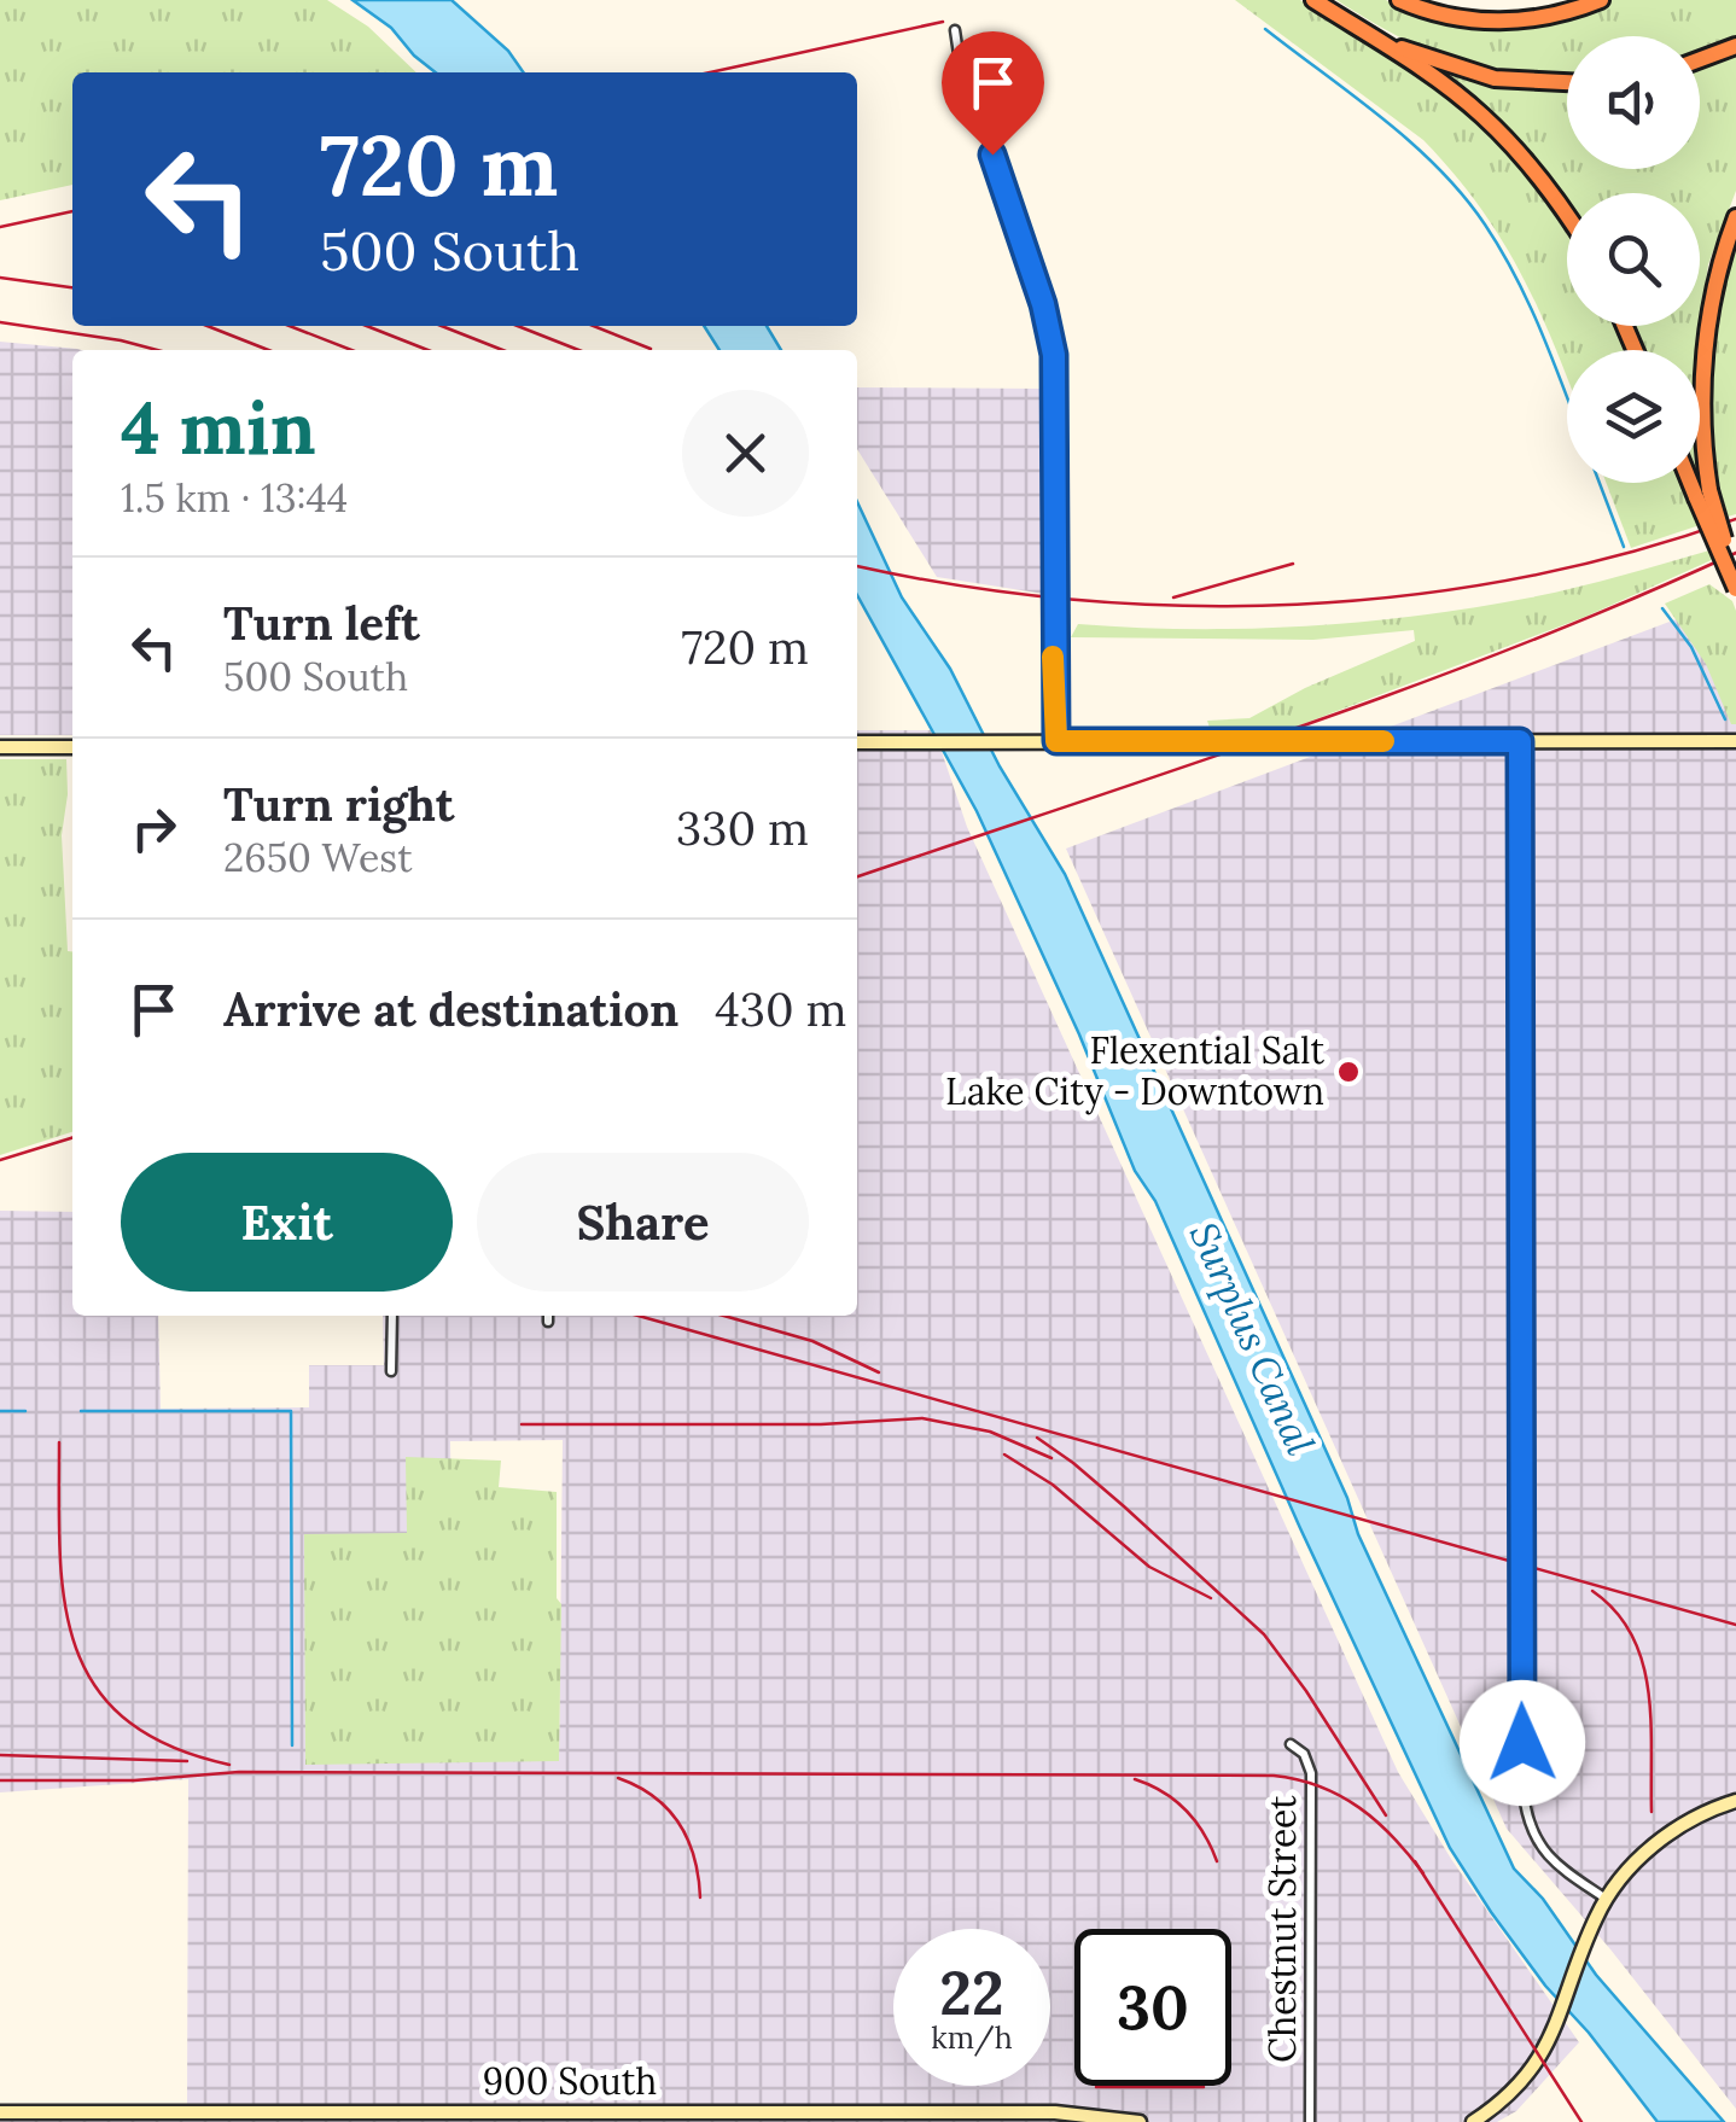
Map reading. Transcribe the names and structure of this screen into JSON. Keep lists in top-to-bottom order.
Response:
{
  "streets": {
    "street": ["Chestnut Street", "900 South"]
  },
  "water": ["Surplus Canal"],
  "places": ["Flexential Salt Lake City - Downtown"],
  "page": {
    "turn": ["720 m", "500 South"],
    "heading": ["4 min", "1.5 km · 13:44"],
    "list": [
      {
        "name": "Turn left",
        "note": "500 South",
        "value": "720 m"
      },
      {
        "name": "Turn right",
        "note": "2650 West",
        "value": "330 m"
      },
      {
        "name": "Arrive at destination",
        "value": "430 m"
      }
    ],
    "buttons": ["Exit", "Share"],
    "speed": "22 km/h",
    "limit": "30"
  }
}
